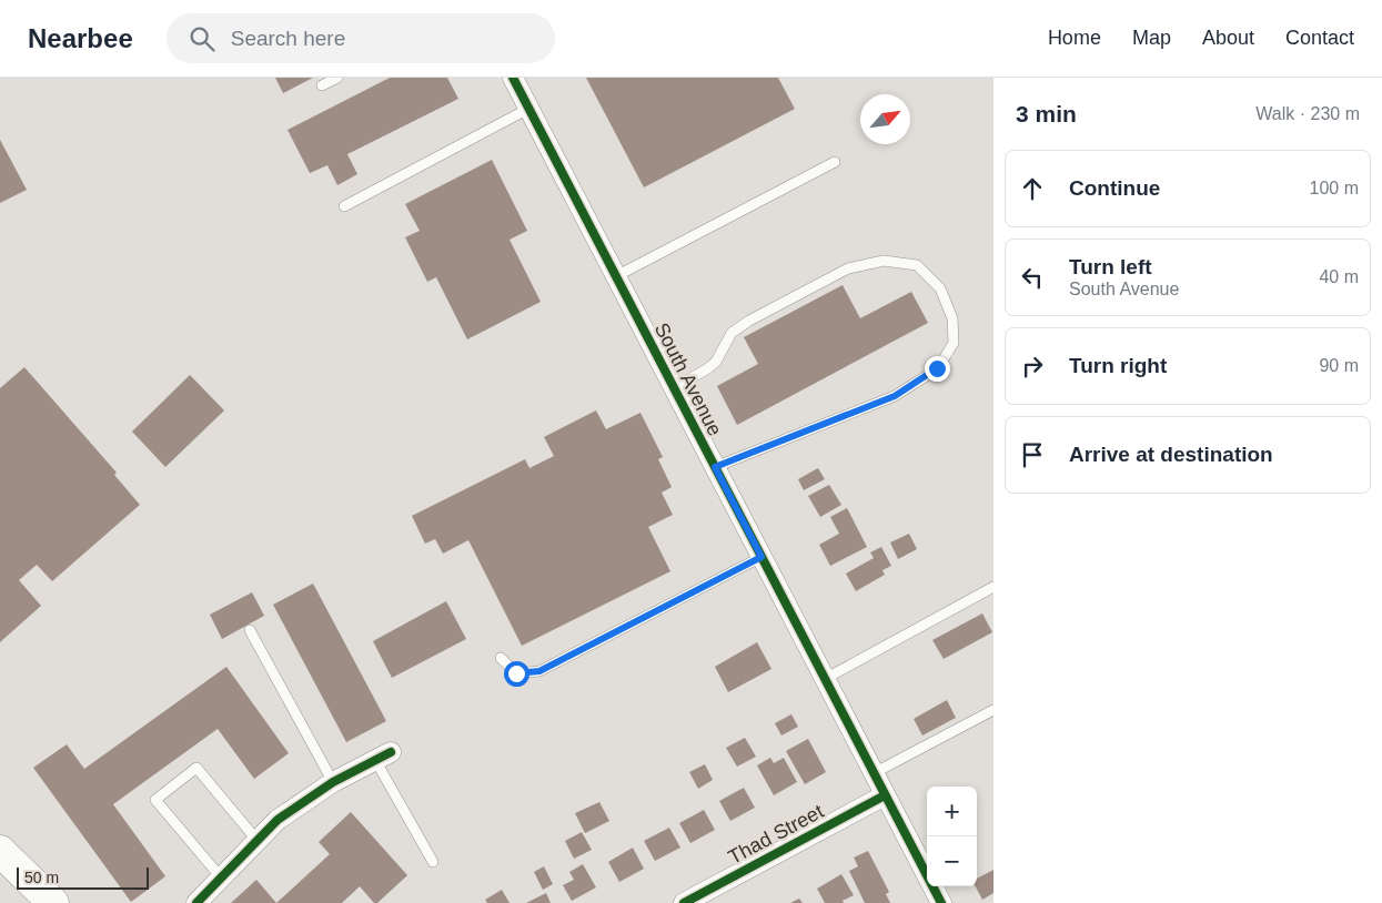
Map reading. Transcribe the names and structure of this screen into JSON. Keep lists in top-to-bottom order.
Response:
{
  "streets": {
    "street": ["South Avenue", "Thad Street"]
  },
  "crossings": [
    ["South Avenue", "Thad Street"]
  ],
  "scale_bar": "50 m",
  "north": "top right",
  "page": {
    "header": "Nearbee",
    "search": "Search here",
    "nav": [
      "Home",
      "Map",
      "About",
      "Contact"
    ],
    "heading": ["3 min", "Walk · 230 m"],
    "list": [
      ["Continue", "100 m"],
      ["Turn left", "South Avenue", "40 m"],
      ["Turn right", "90 m"],
      "Arrive at destination"
    ],
    "map_buttons": ["+", "−"],
    "scale": "50 m"
  }
}
